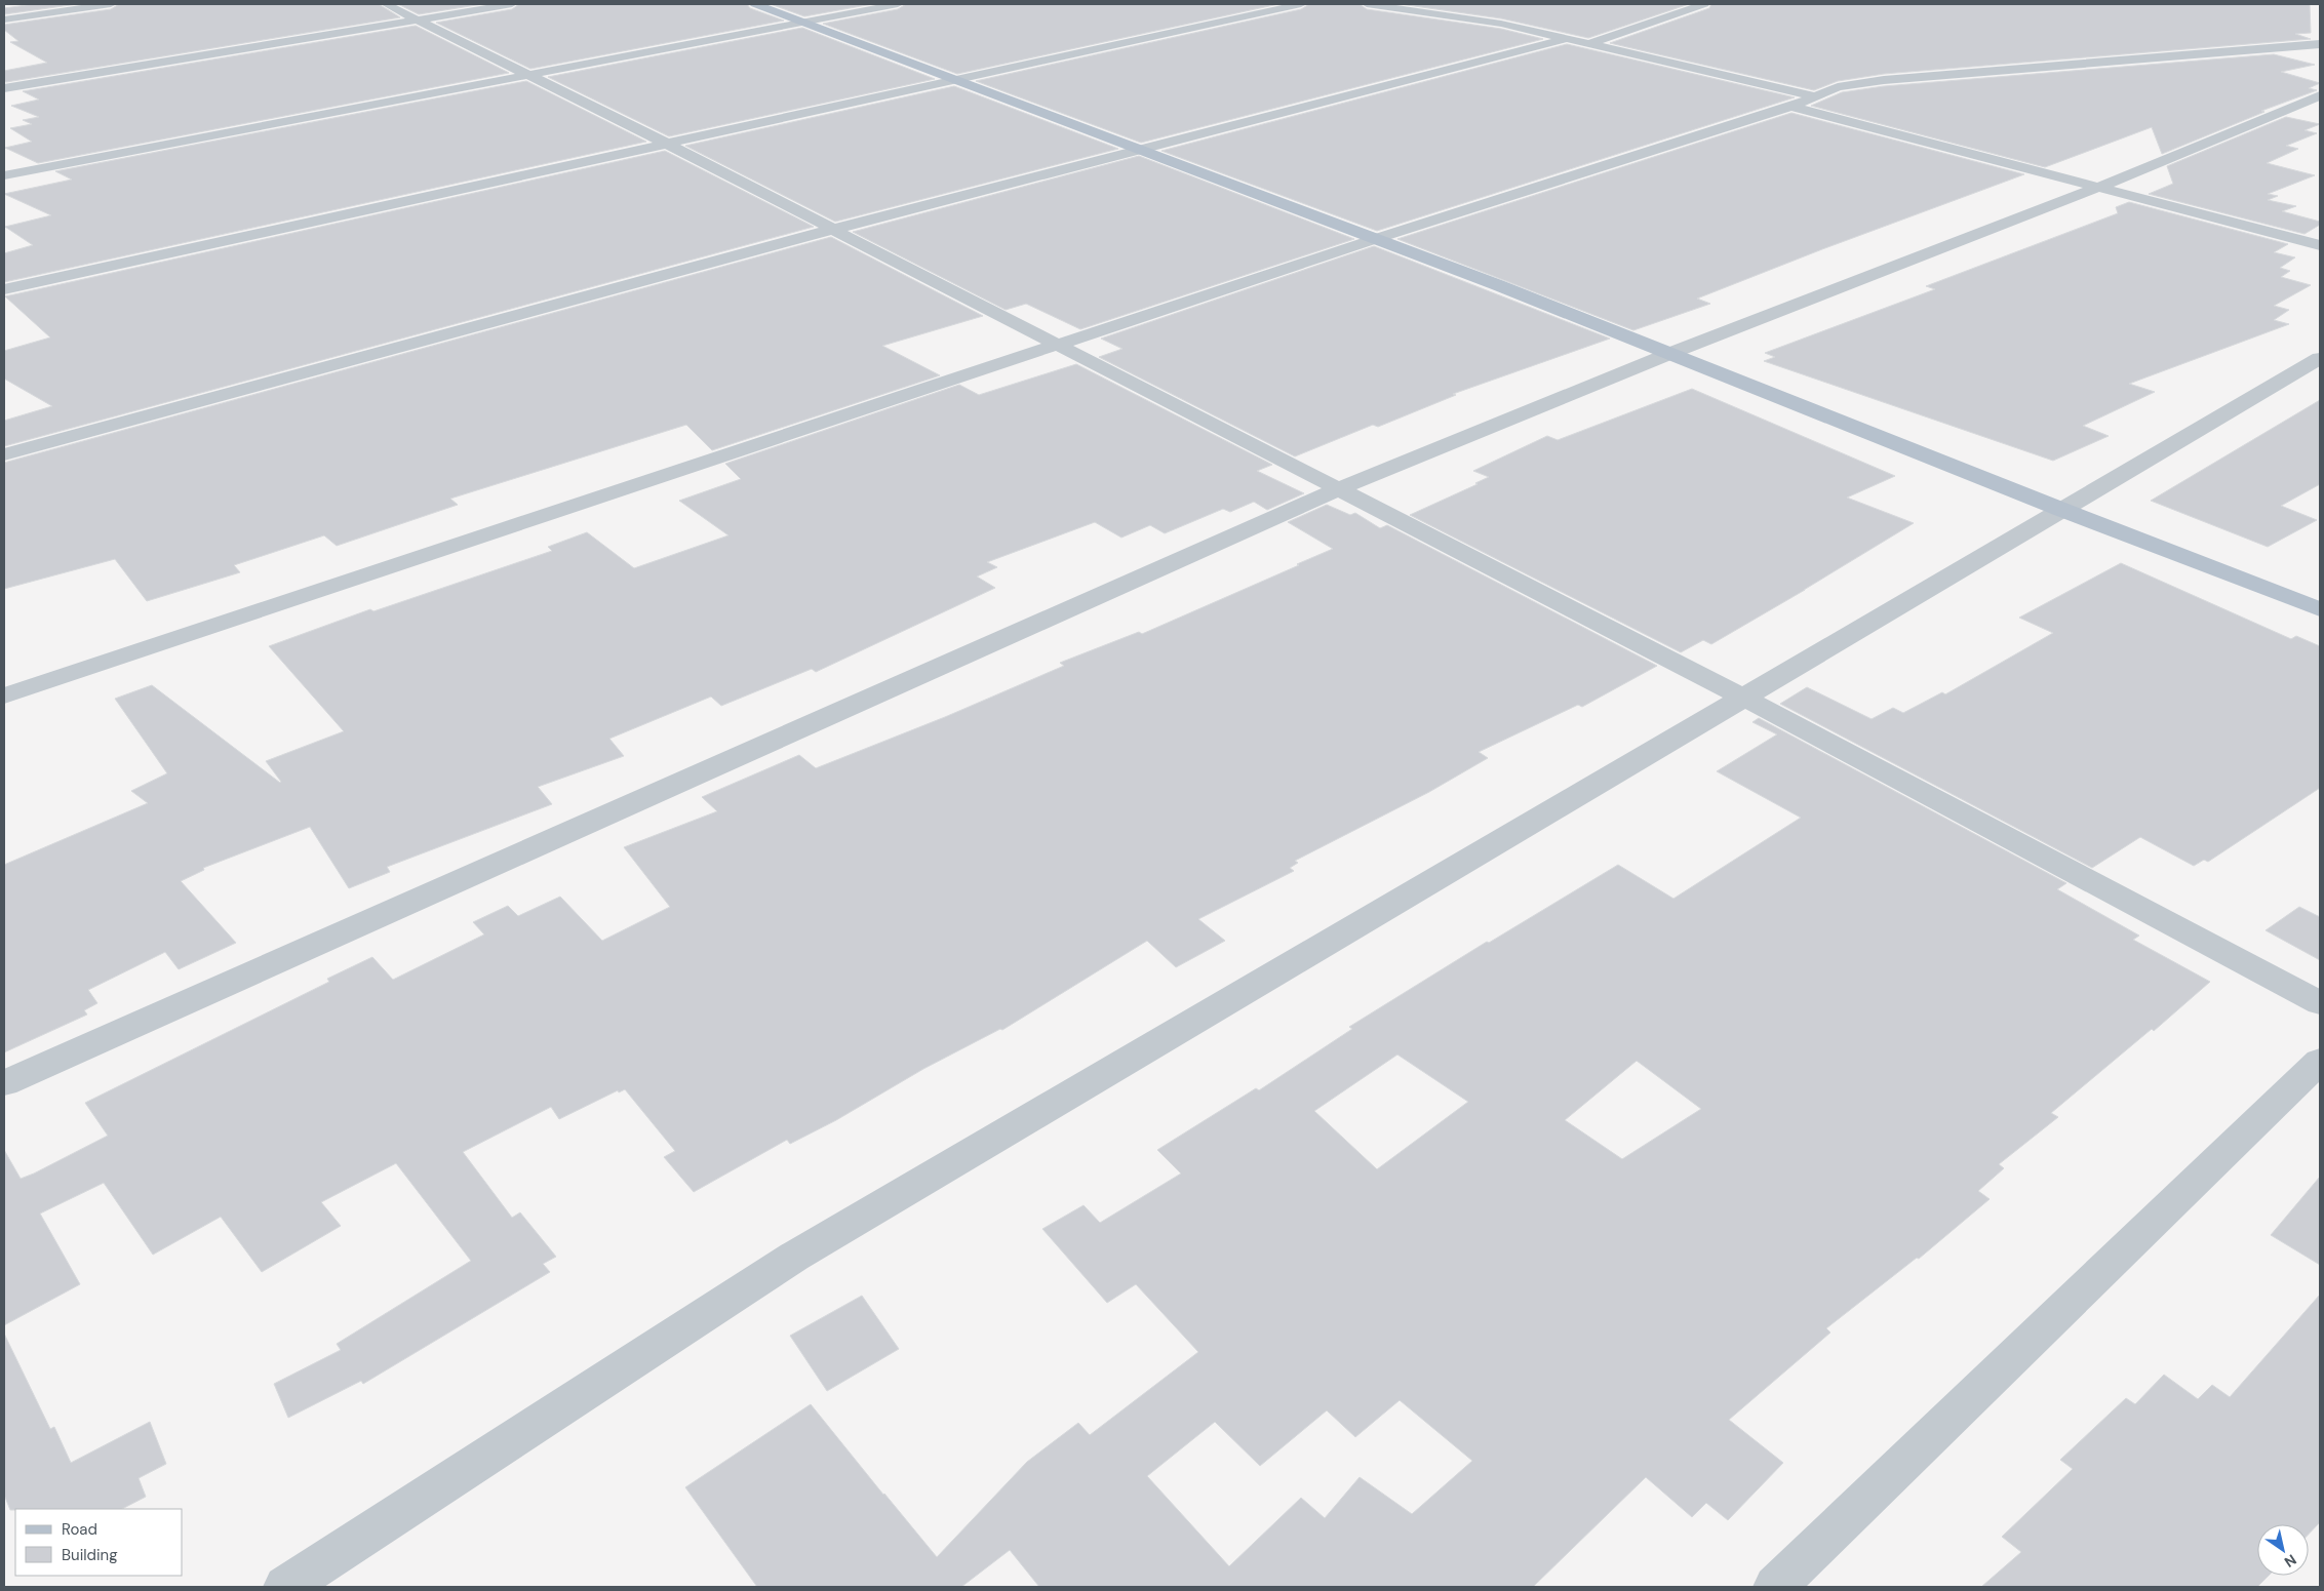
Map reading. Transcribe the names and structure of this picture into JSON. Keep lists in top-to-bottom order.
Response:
{
  "legend": ["Road", "Building"],
  "north": "bottom right"
}
